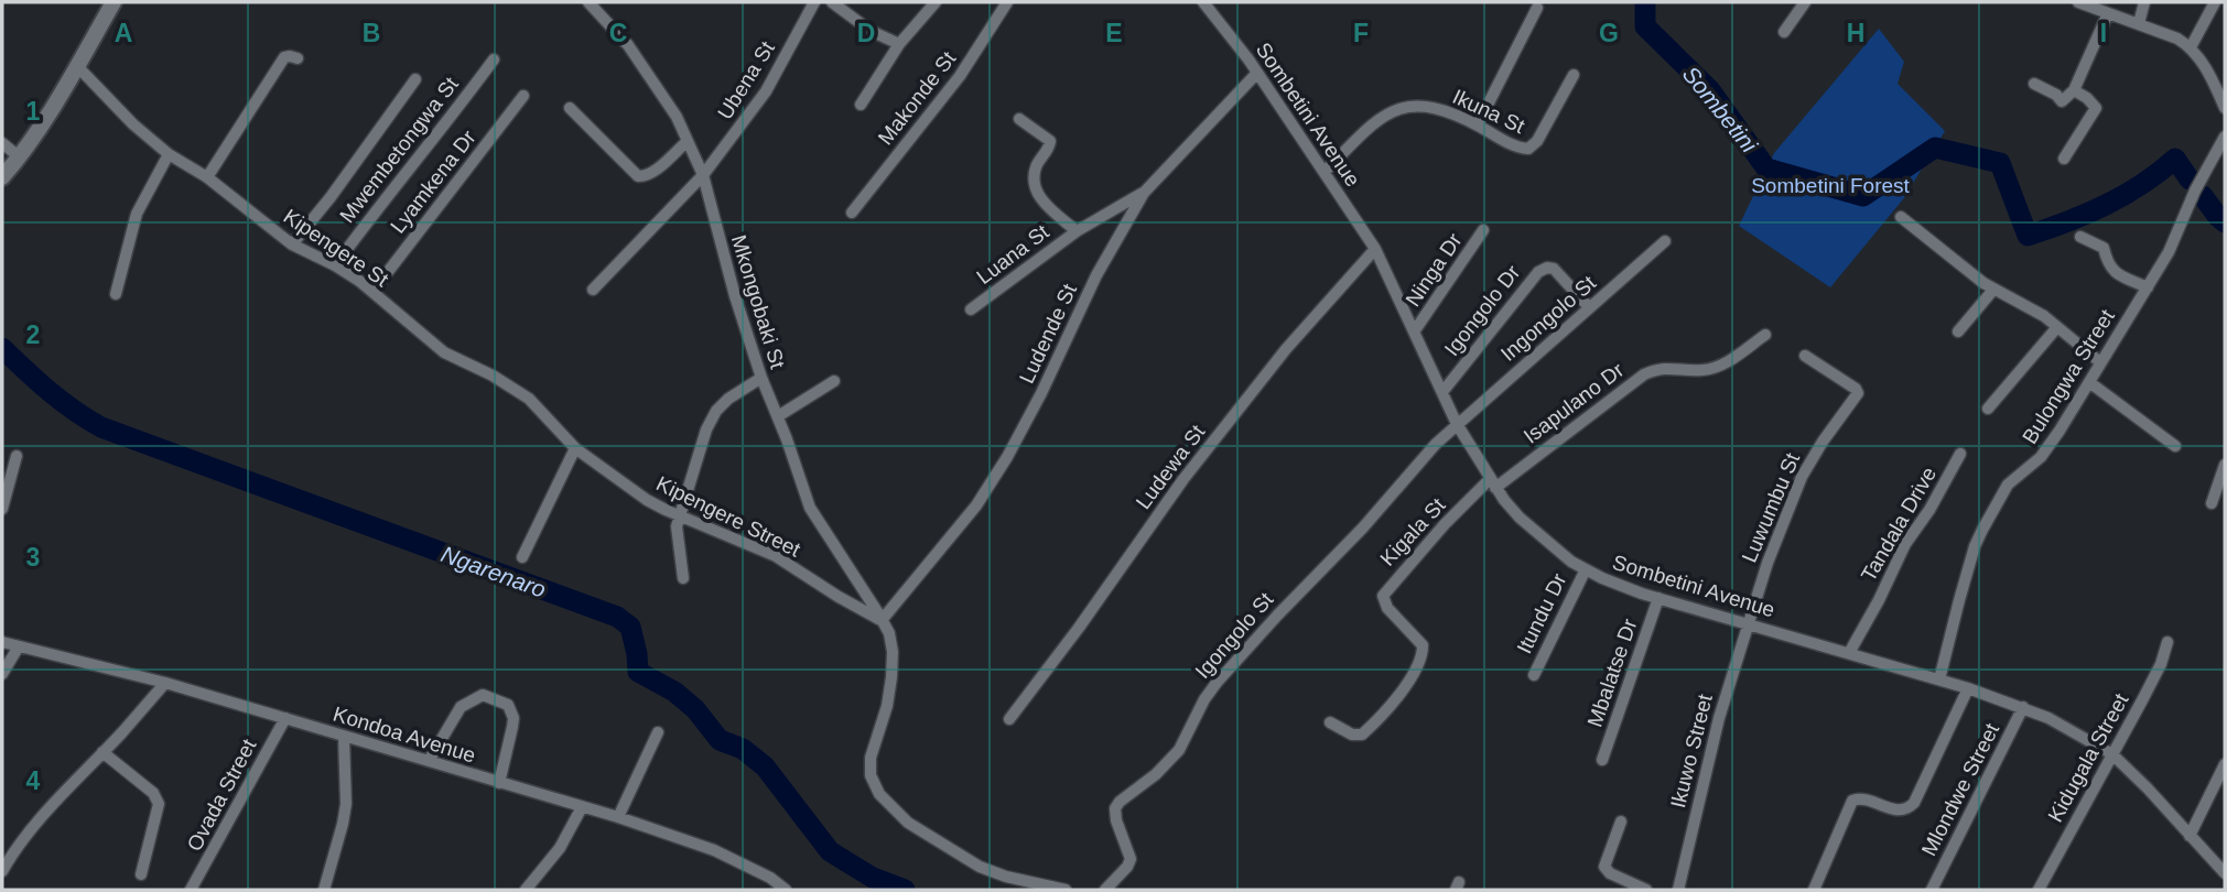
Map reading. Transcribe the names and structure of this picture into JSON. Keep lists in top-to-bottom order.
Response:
{
  "streets": {
    "street": [
      "Ubena St",
      "Makonde St",
      "Ikuna St",
      "Sombetini Avenue",
      "Mwembetongwa St",
      "Lyamkena Dr",
      "Kipengere St",
      "Luana St",
      "Ninga Dr",
      "Mkongobaki St",
      "Igongolo Dr",
      "Ingongolo St",
      "Ludende St",
      "Bulongwa Street",
      "Isapulano Dr",
      "Ludewa St",
      "Luwumbu St",
      "Kipengere Street",
      "Tandala Drive",
      "Kigala St",
      "Itundu Dr",
      "Igongolo St",
      "Mbalatse Dr",
      "Kondoa Avenue",
      "Ikuwo Street",
      "Kidugala Street",
      "Mlondwe Street",
      "Ovada Street"
    ]
  },
  "crossings": [
    ["Ubena St", "Mkongobaki St"],
    ["Ikuna St", "Sombetini Avenue"],
    ["Sombetini Avenue", "Ninga Dr"],
    ["Sombetini Avenue", "Igongolo Dr"],
    ["Sombetini Avenue", "Ingongolo St"],
    ["Sombetini Avenue", "Ludende St"],
    ["Sombetini Avenue", "Bulongwa Street"],
    ["Sombetini Avenue", "Isapulano Dr"],
    ["Sombetini Avenue", "Ludewa St"],
    ["Sombetini Avenue", "Luwumbu St"],
    ["Sombetini Avenue", "Tandala Drive"],
    ["Sombetini Avenue", "Kigala St"],
    ["Sombetini Avenue", "Itundu Dr"],
    ["Sombetini Avenue", "Igongolo St"],
    ["Sombetini Avenue", "Mbalatse Dr"],
    ["Sombetini Avenue", "Ikuwo Street"],
    ["Sombetini Avenue", "Kidugala Street"],
    ["Sombetini Avenue", "Mlondwe Street"],
    ["Mwembetongwa St", "Kipengere St"],
    ["Lyamkena Dr", "Kipengere St"],
    ["Kipengere St", "Kipengere Street"],
    ["Luana St", "Ludende St"],
    ["Mkongobaki St", "Ludende St"],
    ["Mkongobaki St", "Kipengere Street"],
    ["Igongolo Dr", "Ingongolo St"],
    ["Ingongolo St", "Igongolo St"],
    ["Ludende St", "Kipengere Street"],
    ["Isapulano Dr", "Kigala St"],
    ["Luwumbu St", "Ikuwo Street"],
    ["Kondoa Avenue", "Ovada Street"]
  ],
  "water": ["Sombetini", "Ngarenaro"],
  "parks": ["Sombetini Forest"],
  "grid": {
    "columns": [
      "A",
      "B",
      "C",
      "D",
      "E",
      "F",
      "G",
      "H",
      "I"
    ],
    "rows": [
      "1",
      "2",
      "3",
      "4"
    ]
  }
}
